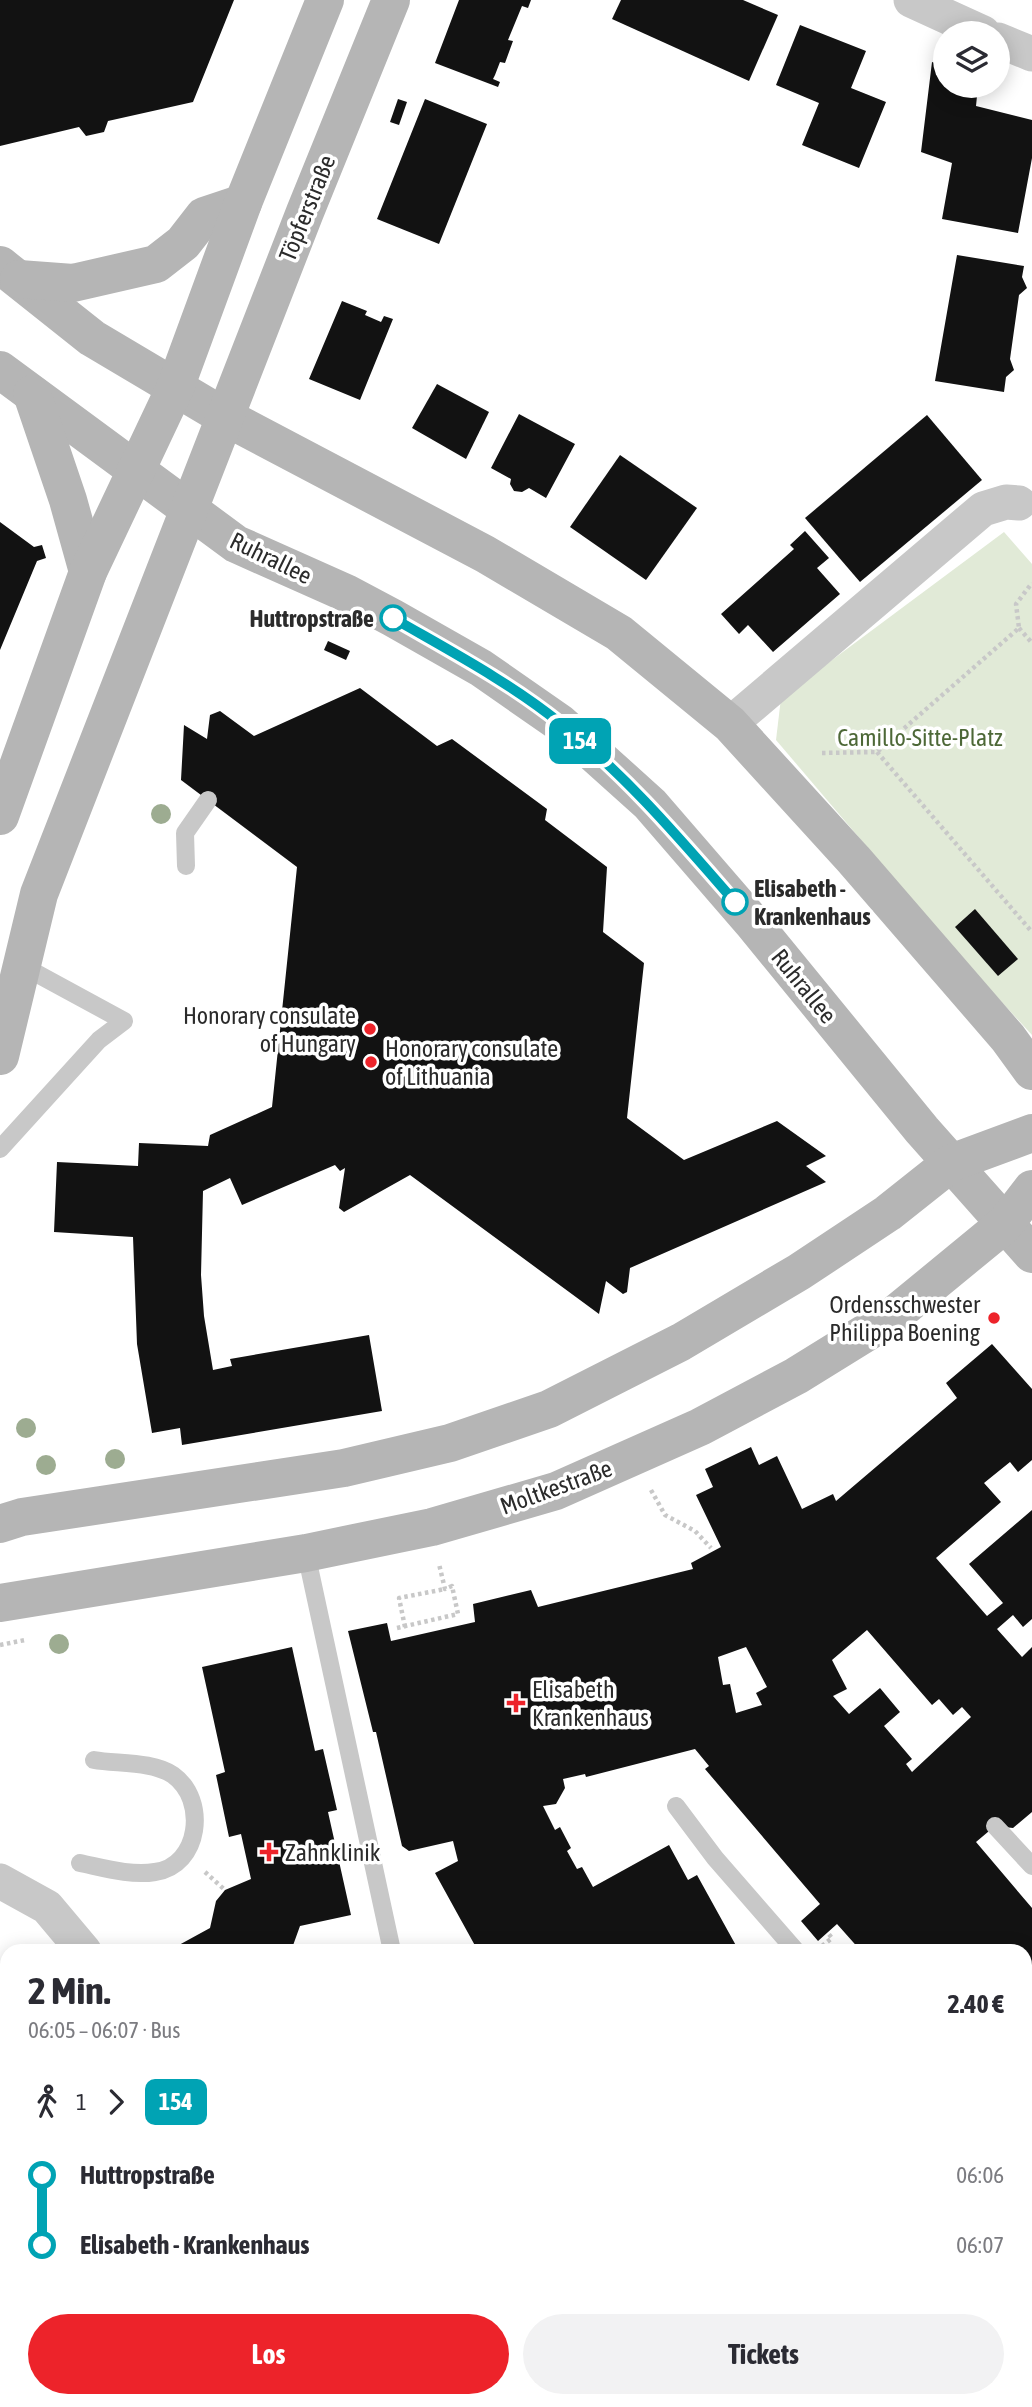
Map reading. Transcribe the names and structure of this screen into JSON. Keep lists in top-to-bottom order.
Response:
{
  "streets": {
    "main road": ["Töpferstraße", "Ruhrallee", "Moltkestraße"]
  },
  "crossings": [
    ["Ruhrallee", "Moltkestraße"]
  ],
  "parks": ["Camillo-Sitte-Platz"],
  "places": {
    "other": [
      "Huttropstraße",
      "Elisabeth - Krankenhaus",
      "Honorary consulate of Hungary",
      "Honorary consulate of Lithuania",
      "Ordensschwester Philippa Boening"
    ],
    "health": ["Elisabeth Krankenhaus", "Zahnklinik"]
  },
  "lines": ["bus line 154"],
  "page": {
    "on_map": "154",
    "heading": ["2 Min.", "06:05 – 06:07 · Bus", "2.40 €"],
    "legs": ["1", "154"],
    "list": [
      {
        "name": "Huttropstraße",
        "value": "06:06"
      },
      {
        "name": "Elisabeth - Krankenhaus",
        "value": "06:07"
      }
    ],
    "buttons": ["Los", "Tickets"]
  }
}
